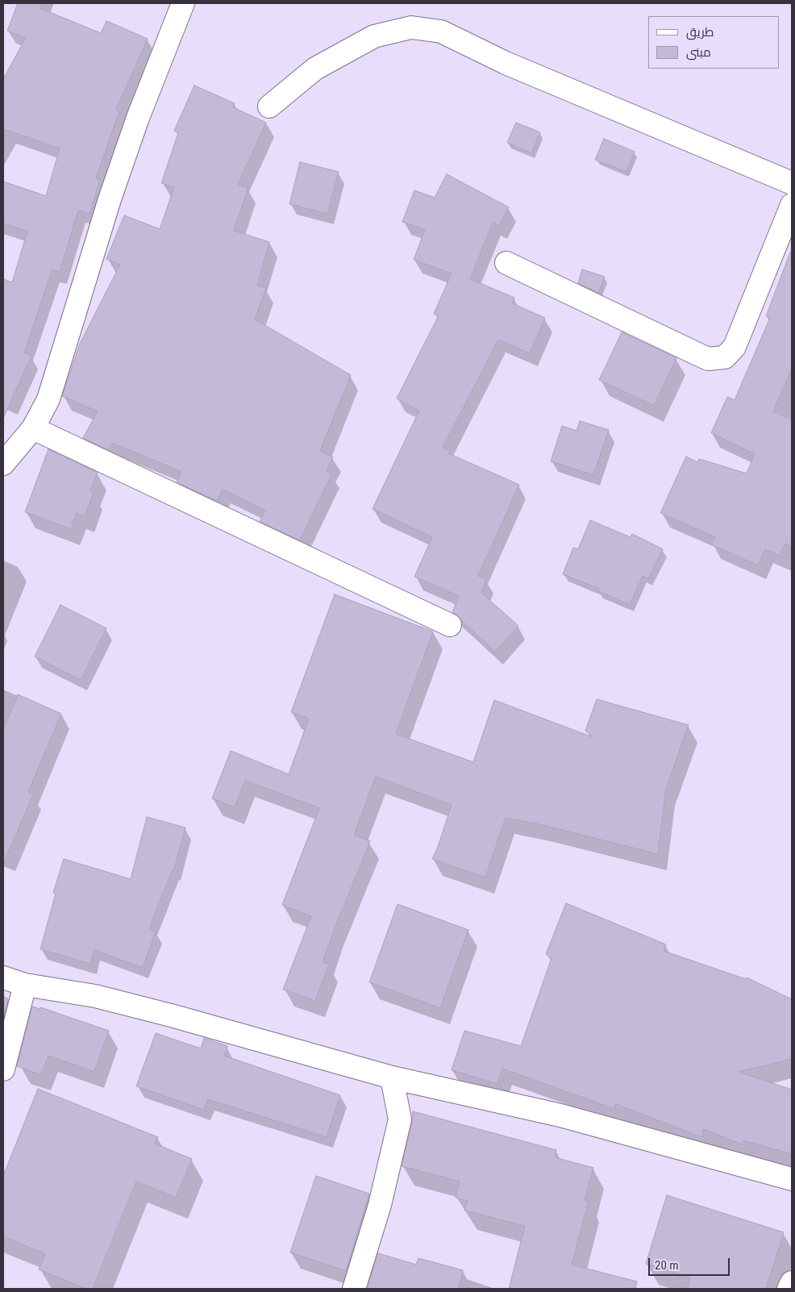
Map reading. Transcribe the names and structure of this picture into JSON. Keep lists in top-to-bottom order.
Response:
{
  "legend": ["طريق", "مبنى"],
  "scale_bar": "20 m"
}
